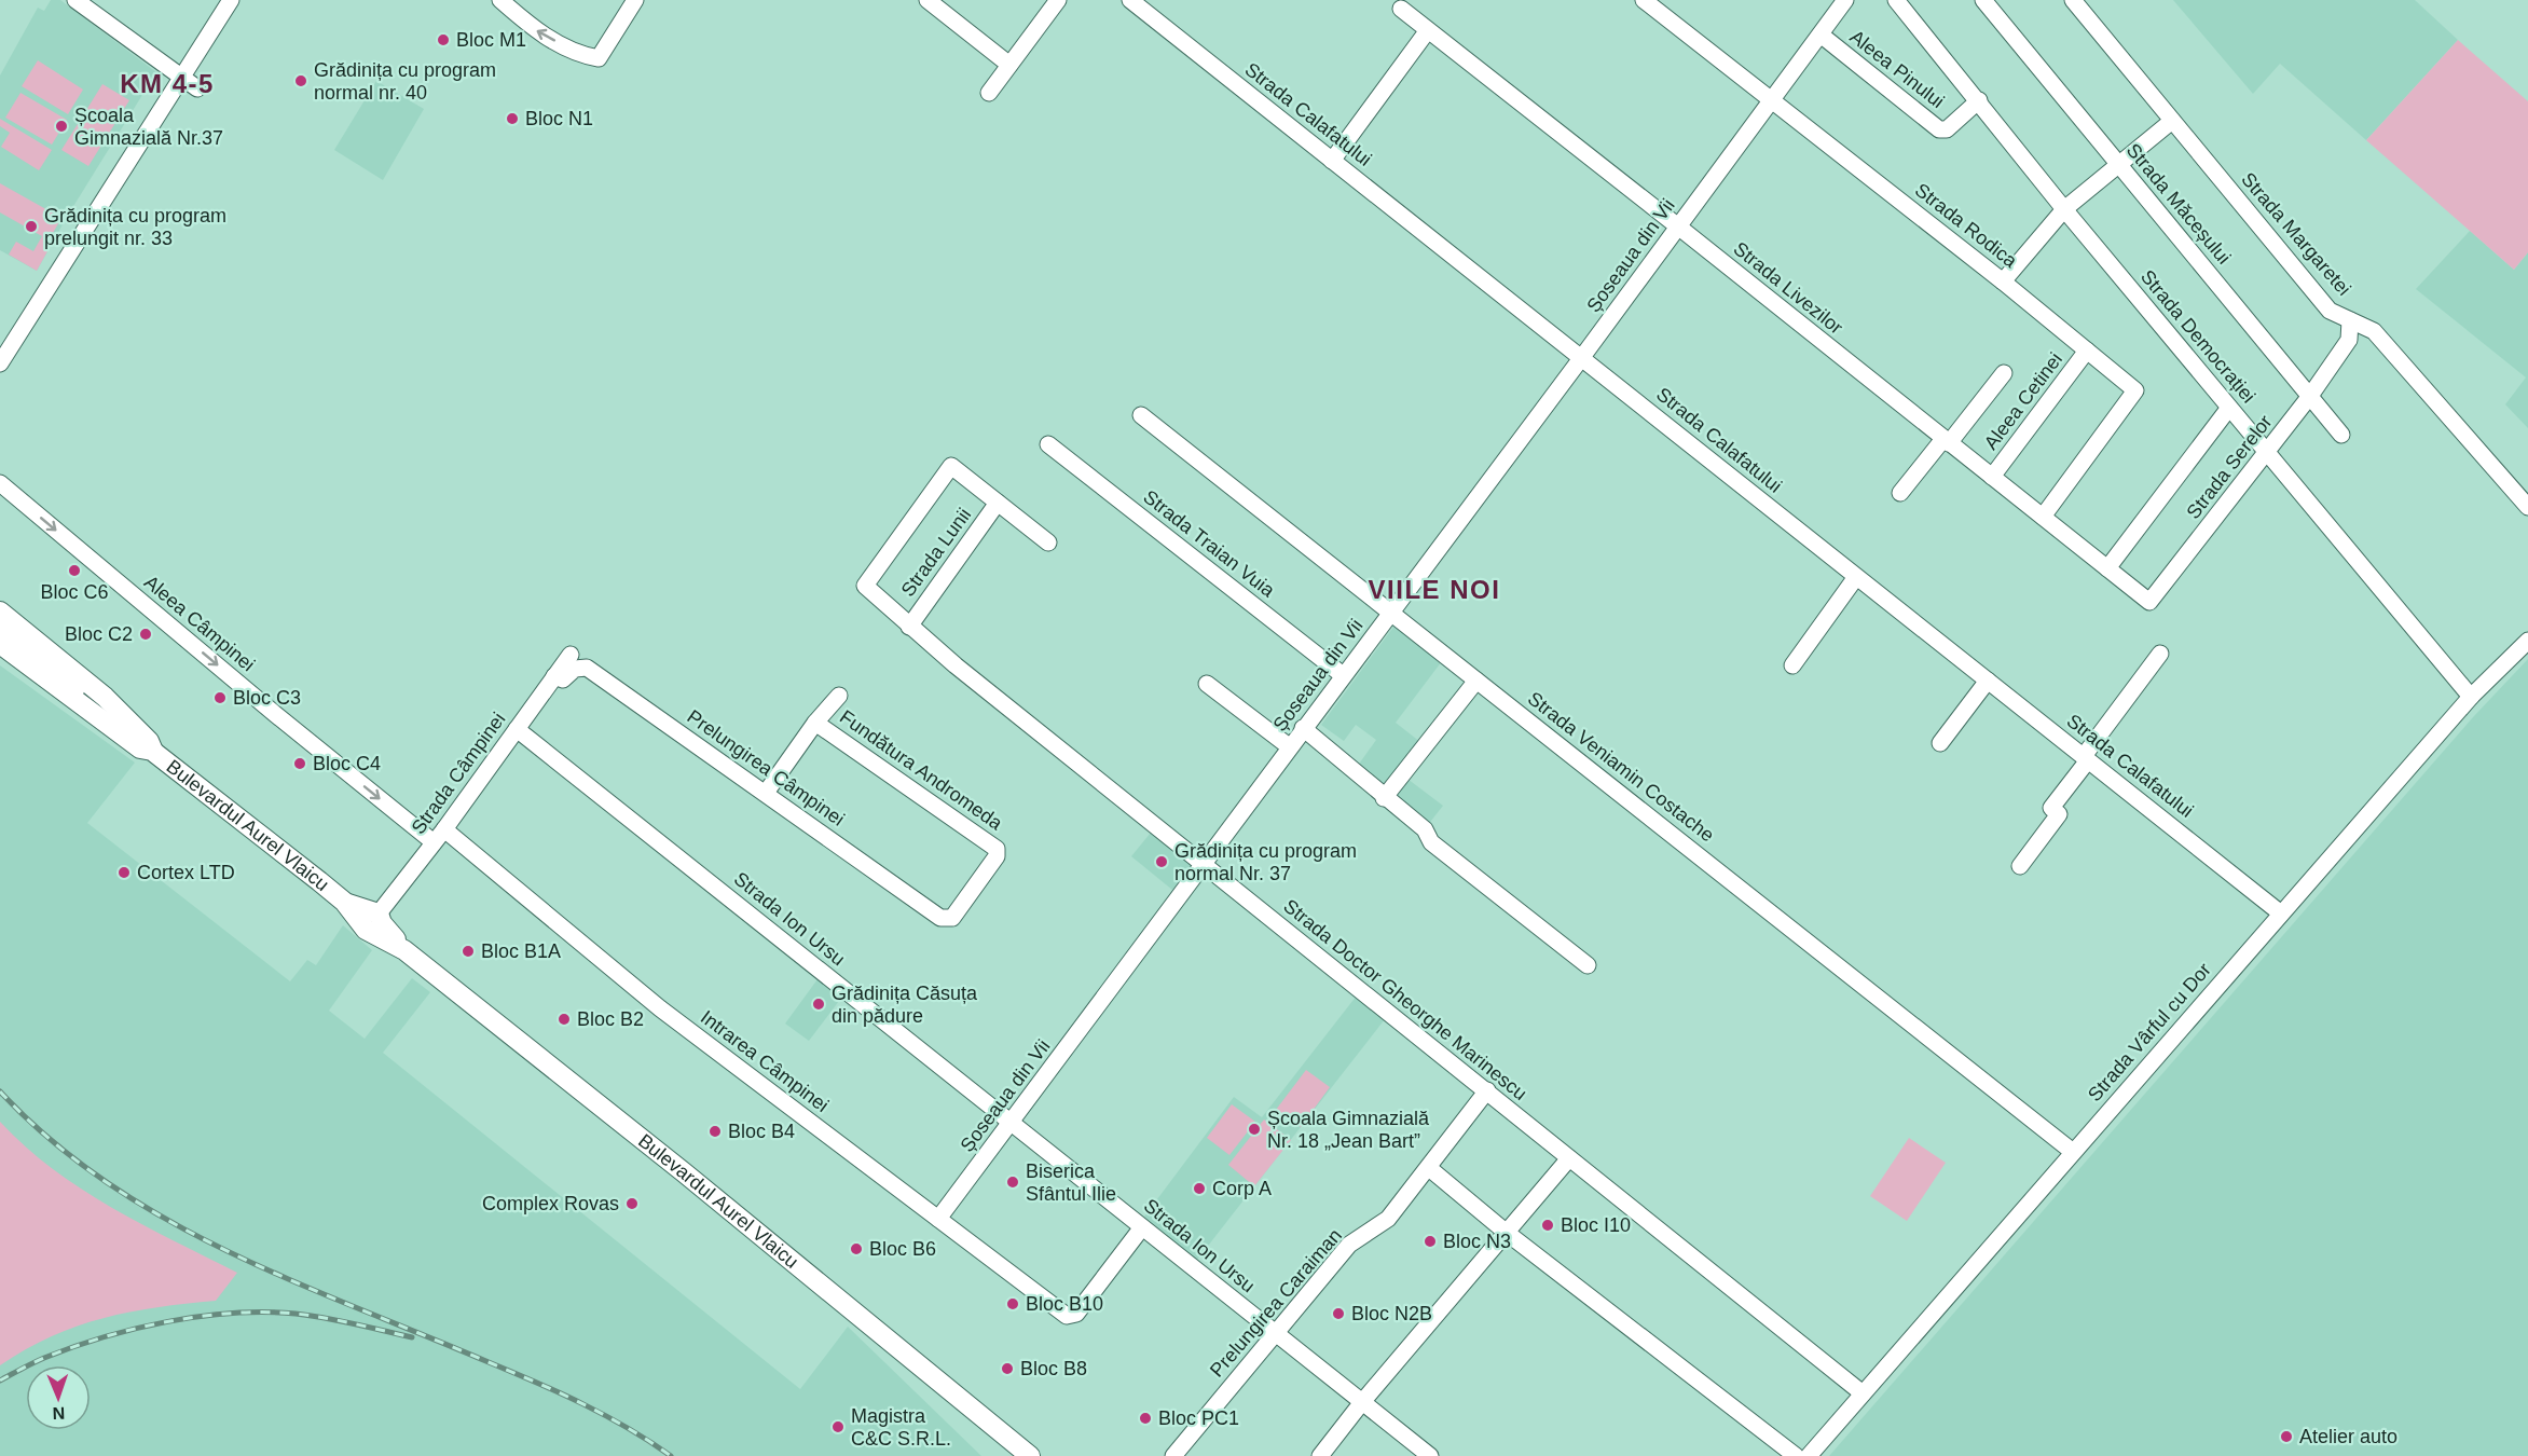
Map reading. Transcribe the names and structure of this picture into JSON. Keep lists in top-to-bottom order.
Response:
{
  "streets": {
    "main road": ["Bulevardul Aurel Vlaicu"],
    "street": [
      "Aleea Pinului",
      "Strada Calafatului",
      "Strada Măceșului",
      "Strada Rodica",
      "Strada Margaretei",
      "Șoseaua din Vii",
      "Strada Livezilor",
      "Strada Democrației",
      "Aleea Cetinei",
      "Strada Serelor",
      "Strada Traian Vuia",
      "Strada Lunii",
      "Aleea Câmpinei",
      "Strada Veniamin Costache",
      "Prelungirea Câmpinei",
      "Fundătura Andromeda",
      "Strada Câmpinei",
      "Strada Ion Ursu",
      "Strada Doctor Gheorghe Marinescu",
      "Strada Vârful cu Dor",
      "Intrarea Câmpinei",
      "Prelungirea Caraiman"
    ]
  },
  "crossings": [
    ["Aleea Pinului", "Șoseaua din Vii"],
    ["Aleea Pinului", "Strada Democrației"],
    ["Strada Calafatului", "Șoseaua din Vii"],
    ["Strada Calafatului", "Strada Vârful cu Dor"],
    ["Strada Măceșului", "Strada Serelor"],
    ["Strada Rodica", "Șoseaua din Vii"],
    ["Strada Rodica", "Strada Livezilor"],
    ["Strada Rodica", "Aleea Cetinei"],
    ["Strada Margaretei", "Strada Serelor"],
    ["Șoseaua din Vii", "Strada Livezilor"],
    ["Șoseaua din Vii", "Strada Traian Vuia"],
    ["Șoseaua din Vii", "Strada Veniamin Costache"],
    ["Șoseaua din Vii", "Strada Ion Ursu"],
    ["Șoseaua din Vii", "Strada Doctor Gheorghe Marinescu"],
    ["Șoseaua din Vii", "Intrarea Câmpinei"],
    ["Strada Livezilor", "Aleea Cetinei"],
    ["Strada Livezilor", "Strada Serelor"],
    ["Strada Democrației", "Strada Serelor"],
    ["Strada Democrației", "Strada Vârful cu Dor"],
    ["Strada Lunii", "Strada Doctor Gheorghe Marinescu"],
    ["Aleea Câmpinei", "Strada Câmpinei"],
    ["Aleea Câmpinei", "Intrarea Câmpinei"],
    ["Strada Veniamin Costache", "Strada Vârful cu Dor"],
    ["Prelungirea Câmpinei", "Fundătura Andromeda"],
    ["Prelungirea Câmpinei", "Strada Câmpinei"],
    ["Strada Câmpinei", "Bulevardul Aurel Vlaicu"],
    ["Strada Câmpinei", "Strada Ion Ursu"],
    ["Strada Câmpinei", "Intrarea Câmpinei"],
    ["Strada Ion Ursu", "Intrarea Câmpinei"],
    ["Strada Ion Ursu", "Prelungirea Caraiman"],
    ["Strada Doctor Gheorghe Marinescu", "Strada Vârful cu Dor"],
    ["Strada Doctor Gheorghe Marinescu", "Prelungirea Caraiman"]
  ],
  "one_way": ["Aleea Câmpinei"],
  "districts": ["KM 4-5", "VIILE NOI"],
  "places": [
    "Bloc M1",
    "Grădinița cu program normal nr. 40",
    "Bloc N1",
    "Școala Gimnazială Nr.37",
    "Grădinița cu program prelungit nr. 33",
    "Bloc C6",
    "Bloc C2",
    "Bloc C3",
    "Bloc C4",
    "Grădinița cu program normal Nr. 37",
    "Cortex LTD",
    "Bloc B1A",
    "Grădinița Căsuța din pădure",
    "Bloc B2",
    "Școala Gimnazială Nr. 18 „Jean Bart”",
    "Bloc B4",
    "Biserica Sfântul Ilie",
    "Corp A",
    "Complex Rovas",
    "Bloc I10",
    "Bloc N3",
    "Bloc B6",
    "Bloc B10",
    "Bloc N2B",
    "Bloc B8",
    "Bloc PC1",
    "Magistra C&C S.R.L.",
    "Atelier auto"
  ],
  "north": "bottom"
}
